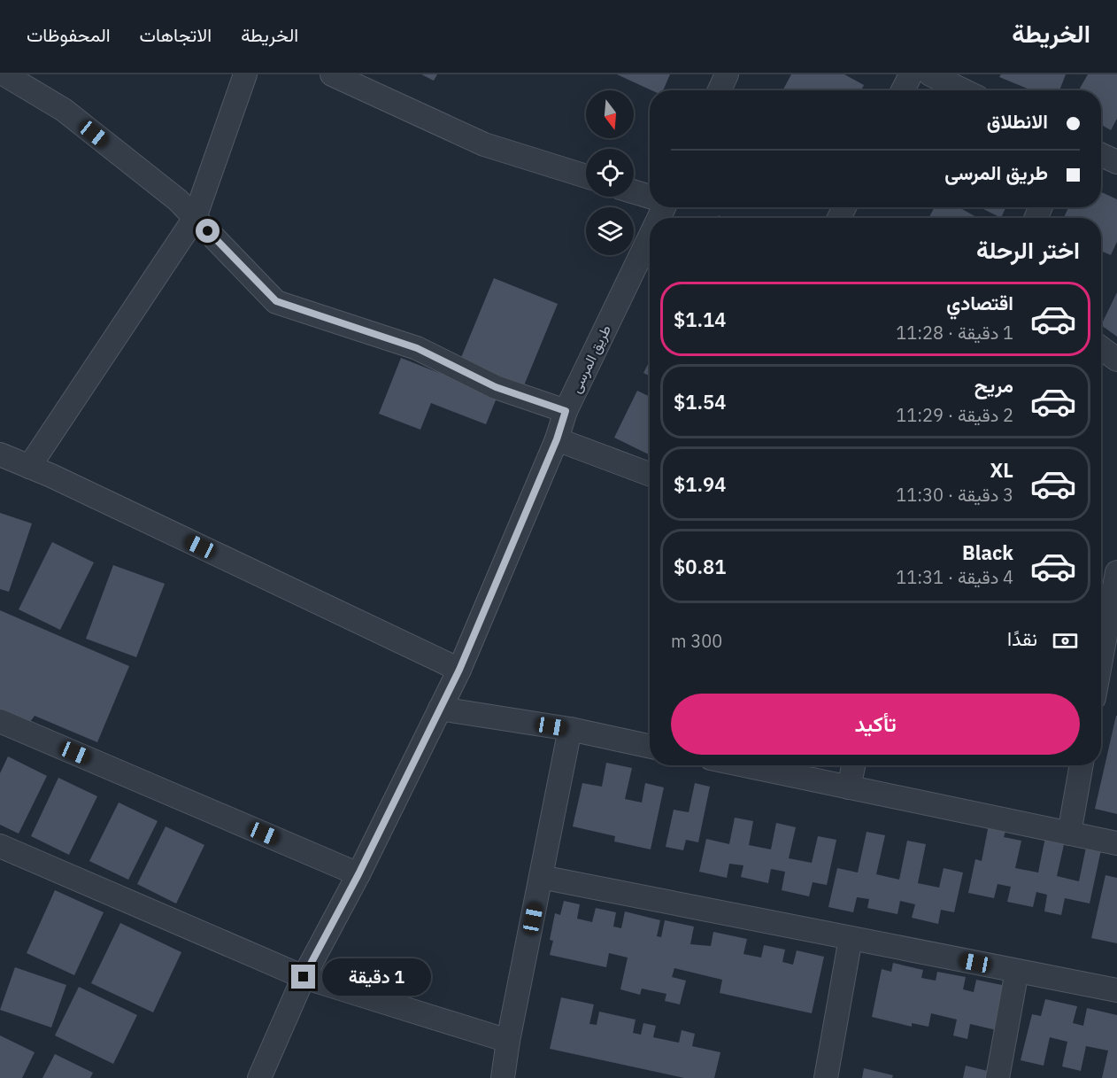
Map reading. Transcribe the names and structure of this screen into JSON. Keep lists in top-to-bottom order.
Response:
{
  "streets": {
    "street": ["طريق المرسى"]
  },
  "north": "bottom",
  "page": {
    "header": "الخريطة",
    "nav": ["الخريطة", "الاتجاهات", "المحفوظات"],
    "banner": ["الانطلاق", "طريق المرسى"],
    "heading": "اختر الرحلة",
    "list": [
      {
        "name": "اقتصادي",
        "note": "1 دقيقة · 11:28",
        "value": "$1.14"
      },
      {
        "name": "مريح",
        "note": "2 دقيقة · 11:29",
        "value": "$1.54"
      },
      {
        "name": "XL",
        "note": "3 دقيقة · 11:30",
        "value": "$1.94"
      },
      {
        "name": "Black",
        "note": "4 دقيقة · 11:31",
        "value": "$0.81"
      }
    ],
    "pay": ["نقدًا", "300 m"],
    "buttons": "تأكيد",
    "bubble": "1 دقيقة"
  }
}
